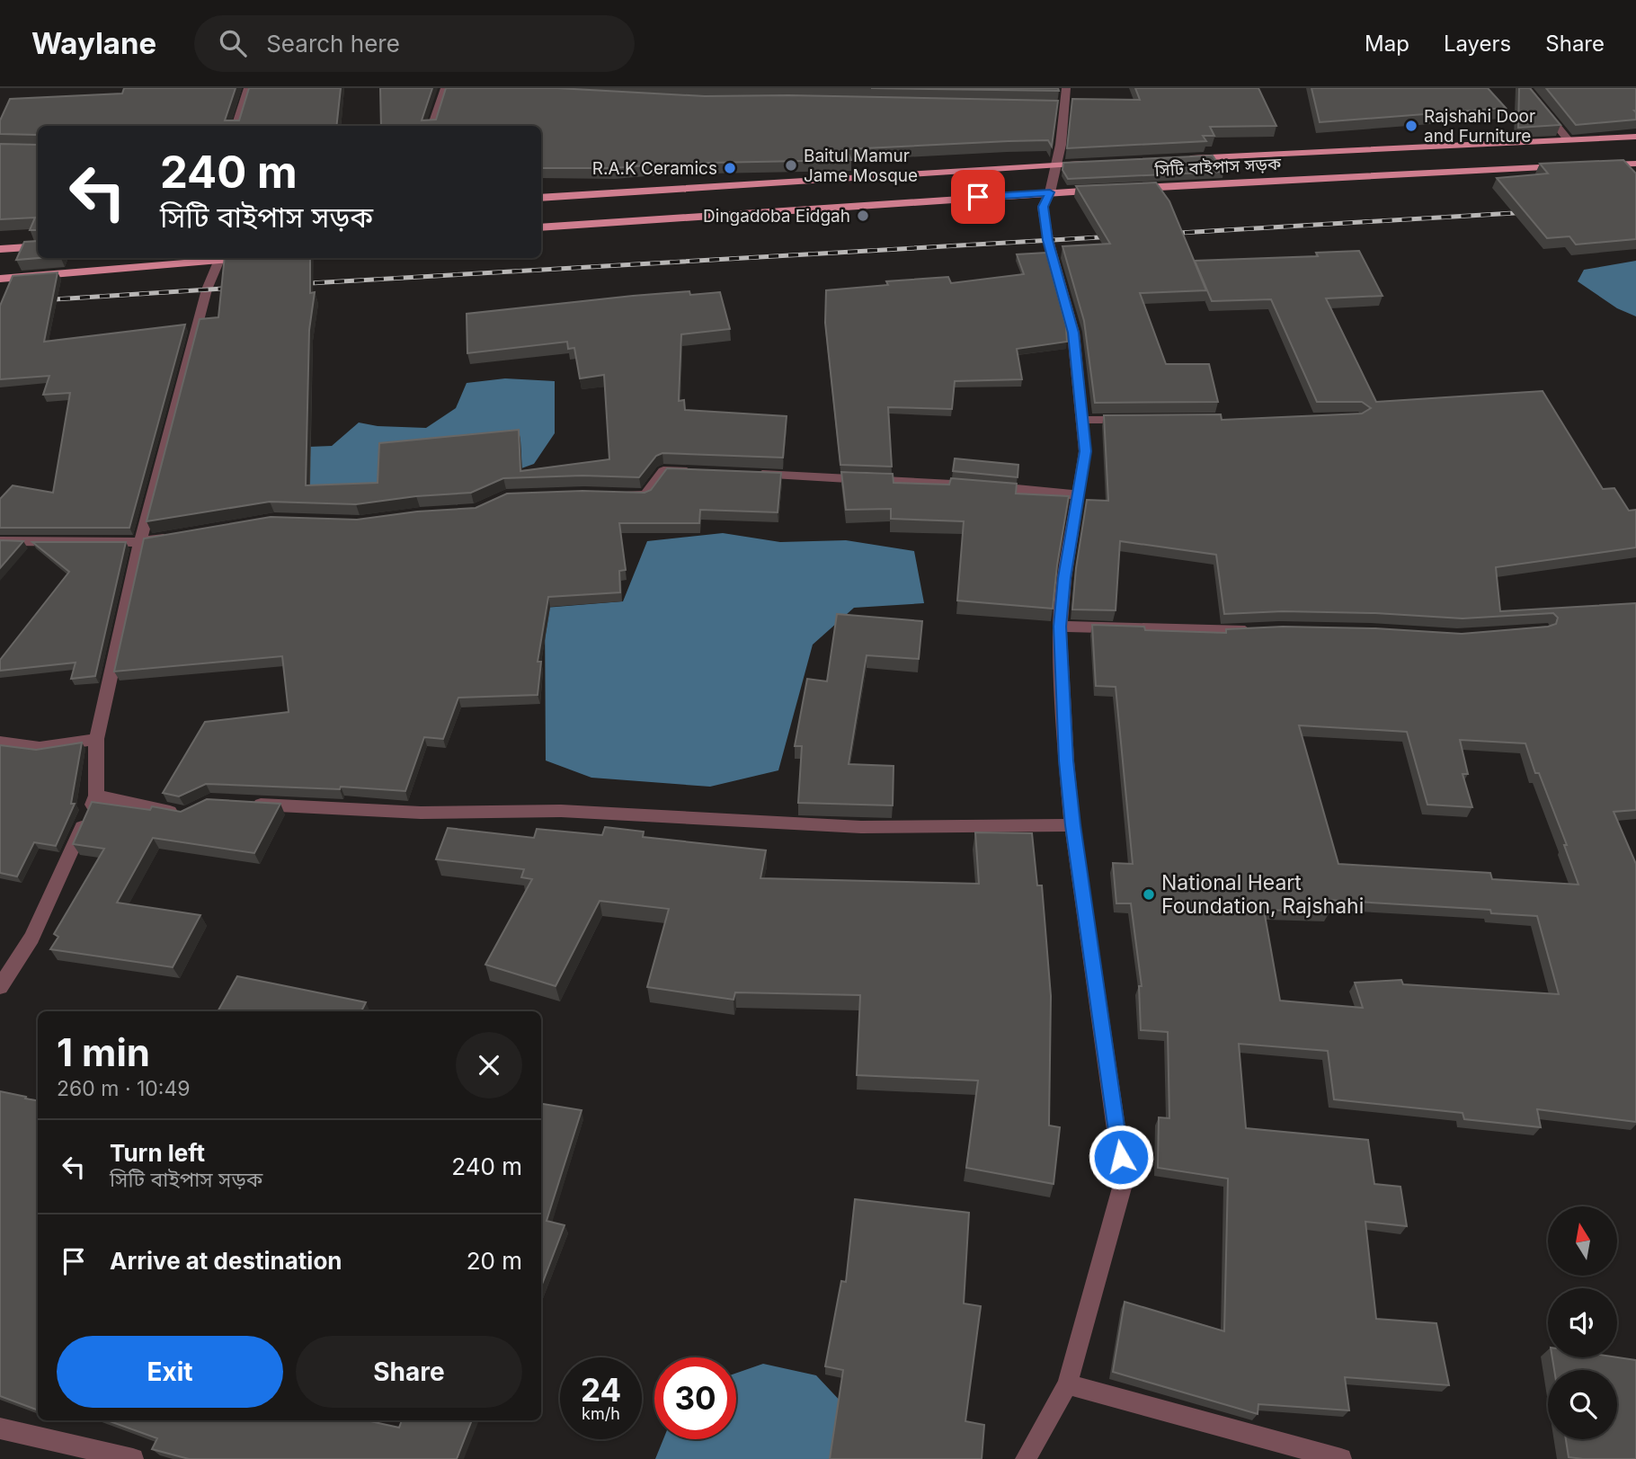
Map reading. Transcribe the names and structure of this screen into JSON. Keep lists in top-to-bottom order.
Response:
{
  "streets": {
    "main road": ["সিটি বাইপাস সড়ক"]
  },
  "places": [
    "Rajshahi Door and Furniture",
    "Baitul Mamur Jame Mosque",
    "R.A.K Ceramics",
    "Dingadoba Eidgah",
    "National Heart Foundation, Rajshahi"
  ],
  "north": "top",
  "page": {
    "header": "Waylane",
    "search": "Search here",
    "nav": ["Map", "Layers", "Share"],
    "turn": ["240 m", "সিটি বাইপাস সড়ক"],
    "heading": ["1 min", "260 m · 10:49"],
    "list": [
      {
        "name": "Turn left",
        "note": "সিটি বাইপাস সড়ক",
        "value": "240 m"
      },
      {
        "name": "Arrive at destination",
        "value": "20 m"
      }
    ],
    "buttons": ["Exit", "Share"],
    "speed": "24 km/h",
    "limit": "30"
  }
}
